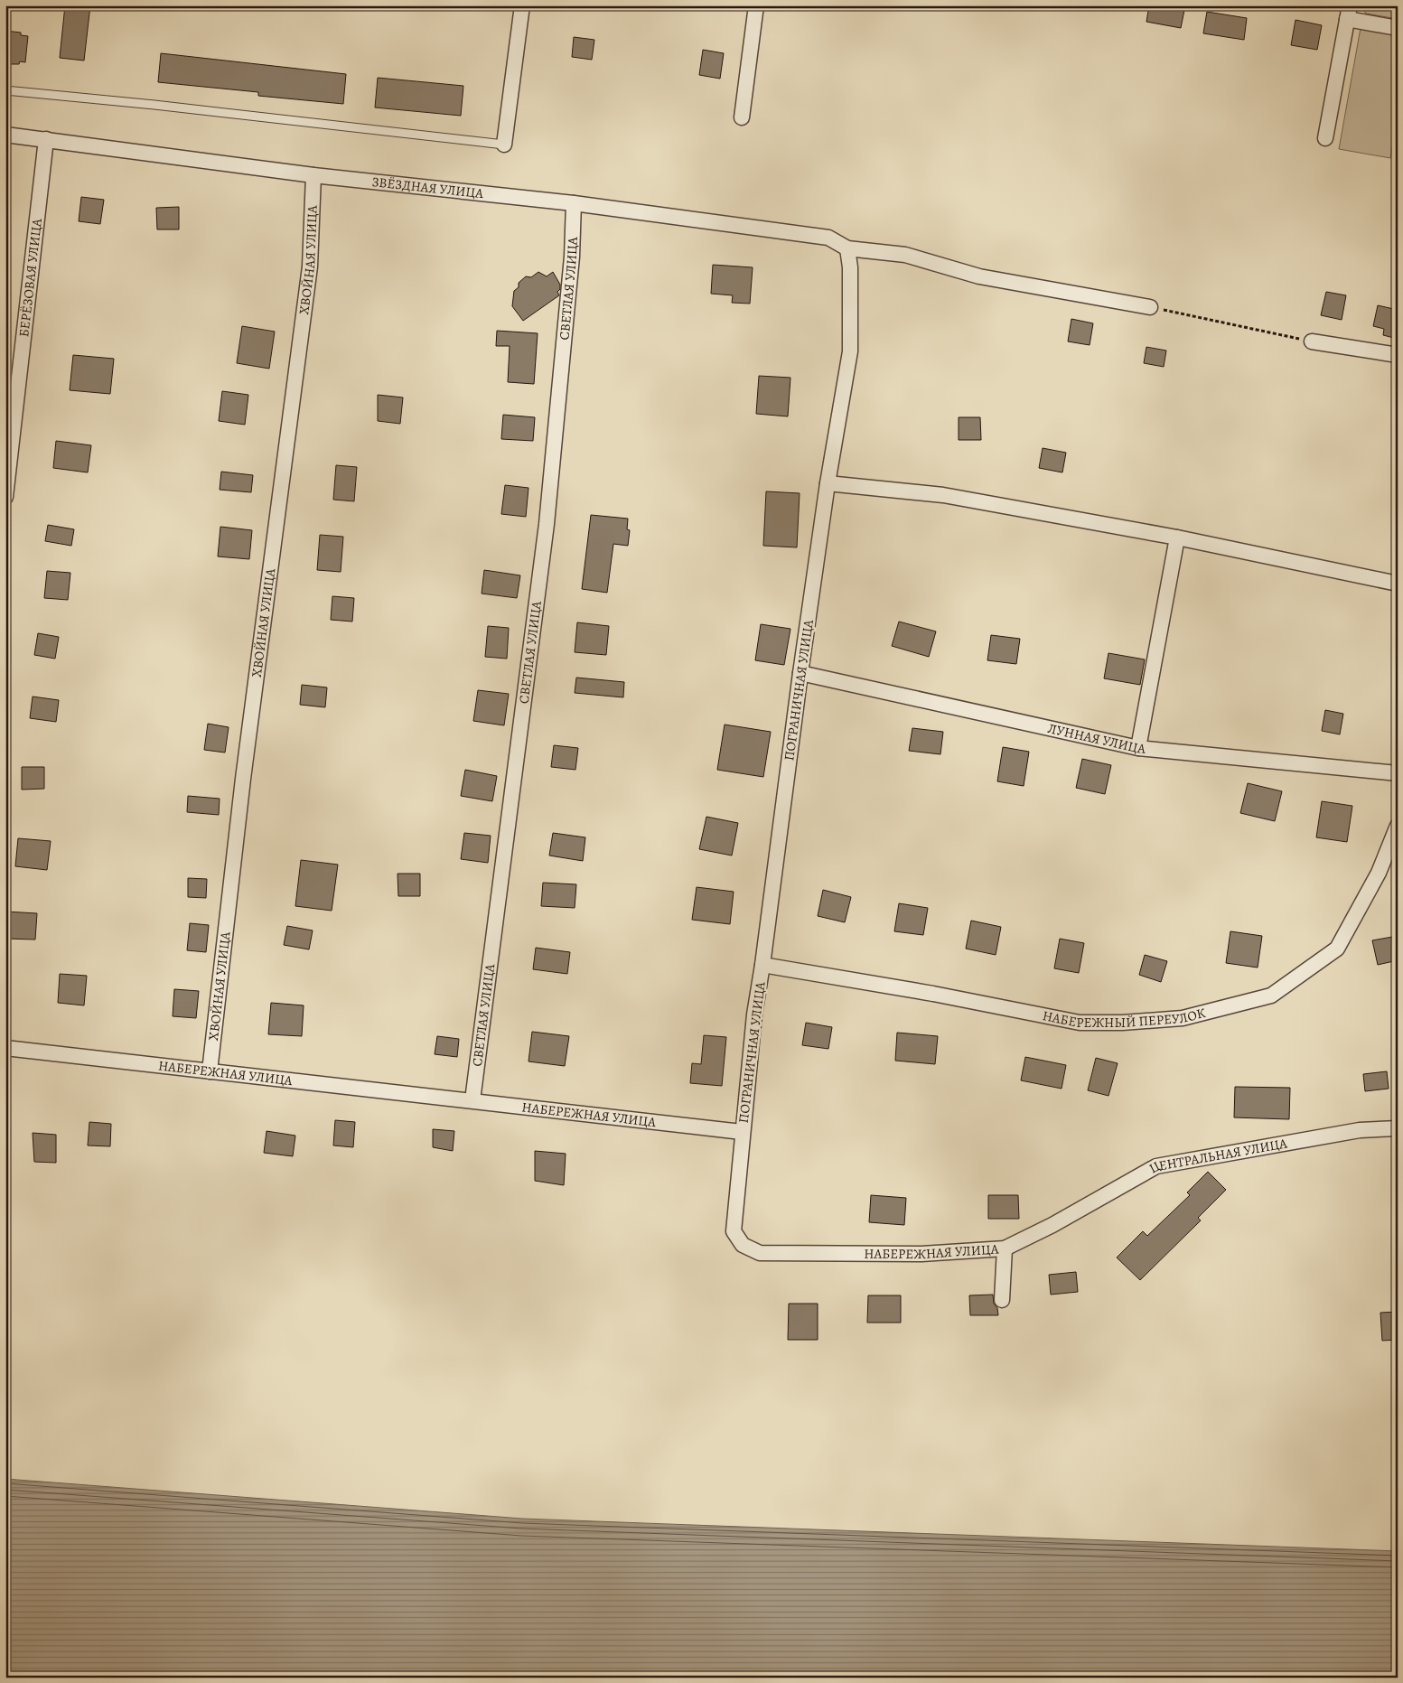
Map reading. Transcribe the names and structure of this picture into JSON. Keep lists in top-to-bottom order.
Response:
{
  "streets": {
    "street": [
      "ЗВЁЗДНАЯ УЛИЦА",
      "ХВОЙНАЯ УЛИЦА",
      "БЕРЁЗОВАЯ УЛИЦА",
      "СВЕТЛАЯ УЛИЦА",
      "ПОГРАНИЧНАЯ УЛИЦА",
      "ЛУННАЯ УЛИЦА",
      "НАБЕРЕЖНЫЙ ПЕРЕУЛОК",
      "НАБЕРЕЖНАЯ УЛИЦА",
      "ЦЕНТРАЛЬНАЯ УЛИЦА"
    ]
  },
  "crossings": [
    ["ЗВЁЗДНАЯ УЛИЦА", "ХВОЙНАЯ УЛИЦА"],
    ["ЗВЁЗДНАЯ УЛИЦА", "БЕРЁЗОВАЯ УЛИЦА"],
    ["ЗВЁЗДНАЯ УЛИЦА", "СВЕТЛАЯ УЛИЦА"],
    ["ЗВЁЗДНАЯ УЛИЦА", "ПОГРАНИЧНАЯ УЛИЦА"],
    ["ХВОЙНАЯ УЛИЦА", "НАБЕРЕЖНАЯ УЛИЦА"],
    ["СВЕТЛАЯ УЛИЦА", "НАБЕРЕЖНАЯ УЛИЦА"],
    ["ПОГРАНИЧНАЯ УЛИЦА", "ЛУННАЯ УЛИЦА"],
    ["ПОГРАНИЧНАЯ УЛИЦА", "НАБЕРЕЖНЫЙ ПЕРЕУЛОК"],
    ["ПОГРАНИЧНАЯ УЛИЦА", "НАБЕРЕЖНАЯ УЛИЦА"],
    ["НАБЕРЕЖНАЯ УЛИЦА", "ЦЕНТРАЛЬНАЯ УЛИЦА"]
  ]
}
